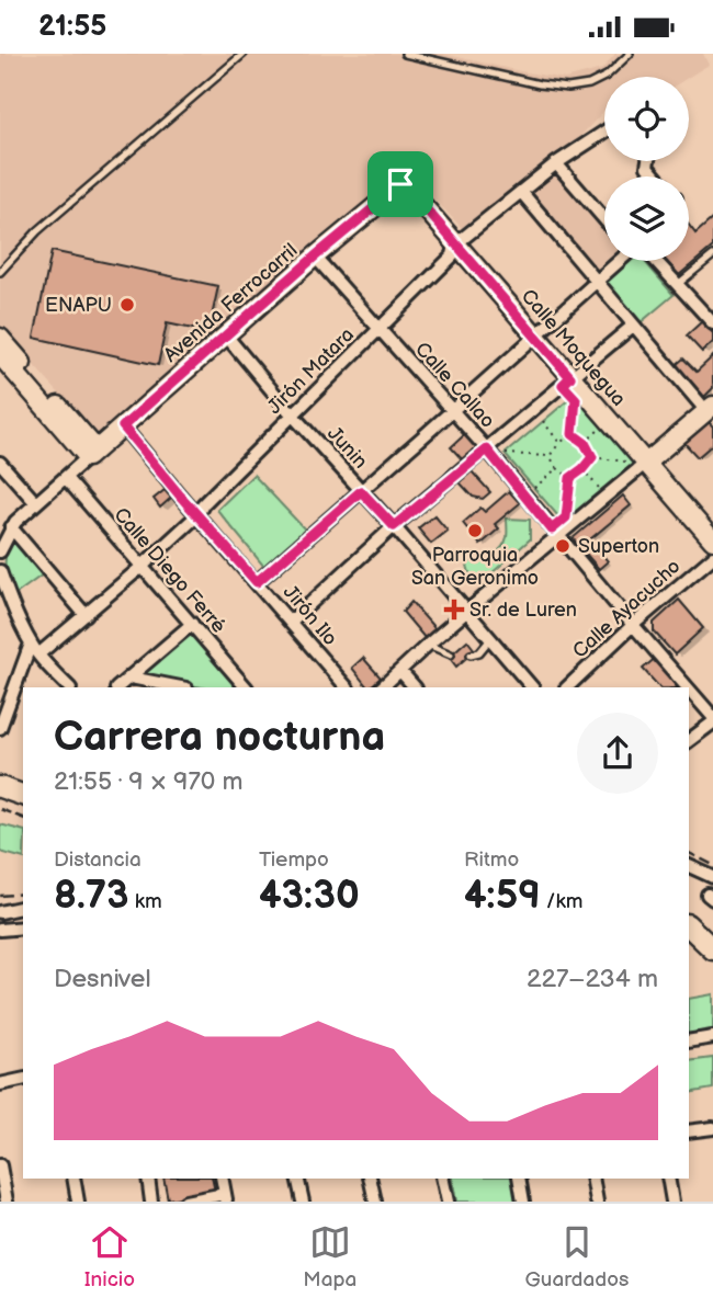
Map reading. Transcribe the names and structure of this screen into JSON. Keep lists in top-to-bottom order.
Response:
{
  "streets": {
    "street": [
      "Avenida Ferrocarril",
      "Calle Moquegua",
      "Jirón Matara",
      "Calle Callao",
      "Junin",
      "Calle Diego Ferré",
      "Calle Ayacucho",
      "Jirón Ilo"
    ]
  },
  "crossings": [
    ["Avenida Ferrocarril", "Calle Moquegua"],
    ["Avenida Ferrocarril", "Calle Callao"],
    ["Avenida Ferrocarril", "Junin"],
    ["Avenida Ferrocarril", "Jirón Ilo"],
    ["Calle Moquegua", "Jirón Matara"],
    ["Jirón Matara", "Calle Callao"],
    ["Jirón Matara", "Junin"],
    ["Jirón Matara", "Calle Diego Ferré"],
    ["Jirón Matara", "Jirón Ilo"],
    ["Calle Callao", "Calle Ayacucho"]
  ],
  "places": {
    "other": ["ENAPU", "Parroquia San Geronimo", "Superton"],
    "health": ["Sr. de Luren"]
  },
  "page": {
    "status": "21:55",
    "heading": ["Carrera nocturna", "21:55 · 9 × 970 m"],
    "stats": [
      ["Distancia", "8.73 km"],
      ["Tiempo", "43:30"],
      ["Ritmo", "4:59 /km"]
    ],
    "chart": ["Desnivel", "227–234 m"],
    "tabs": ["Inicio", "Mapa", "Guardados"]
  }
}
